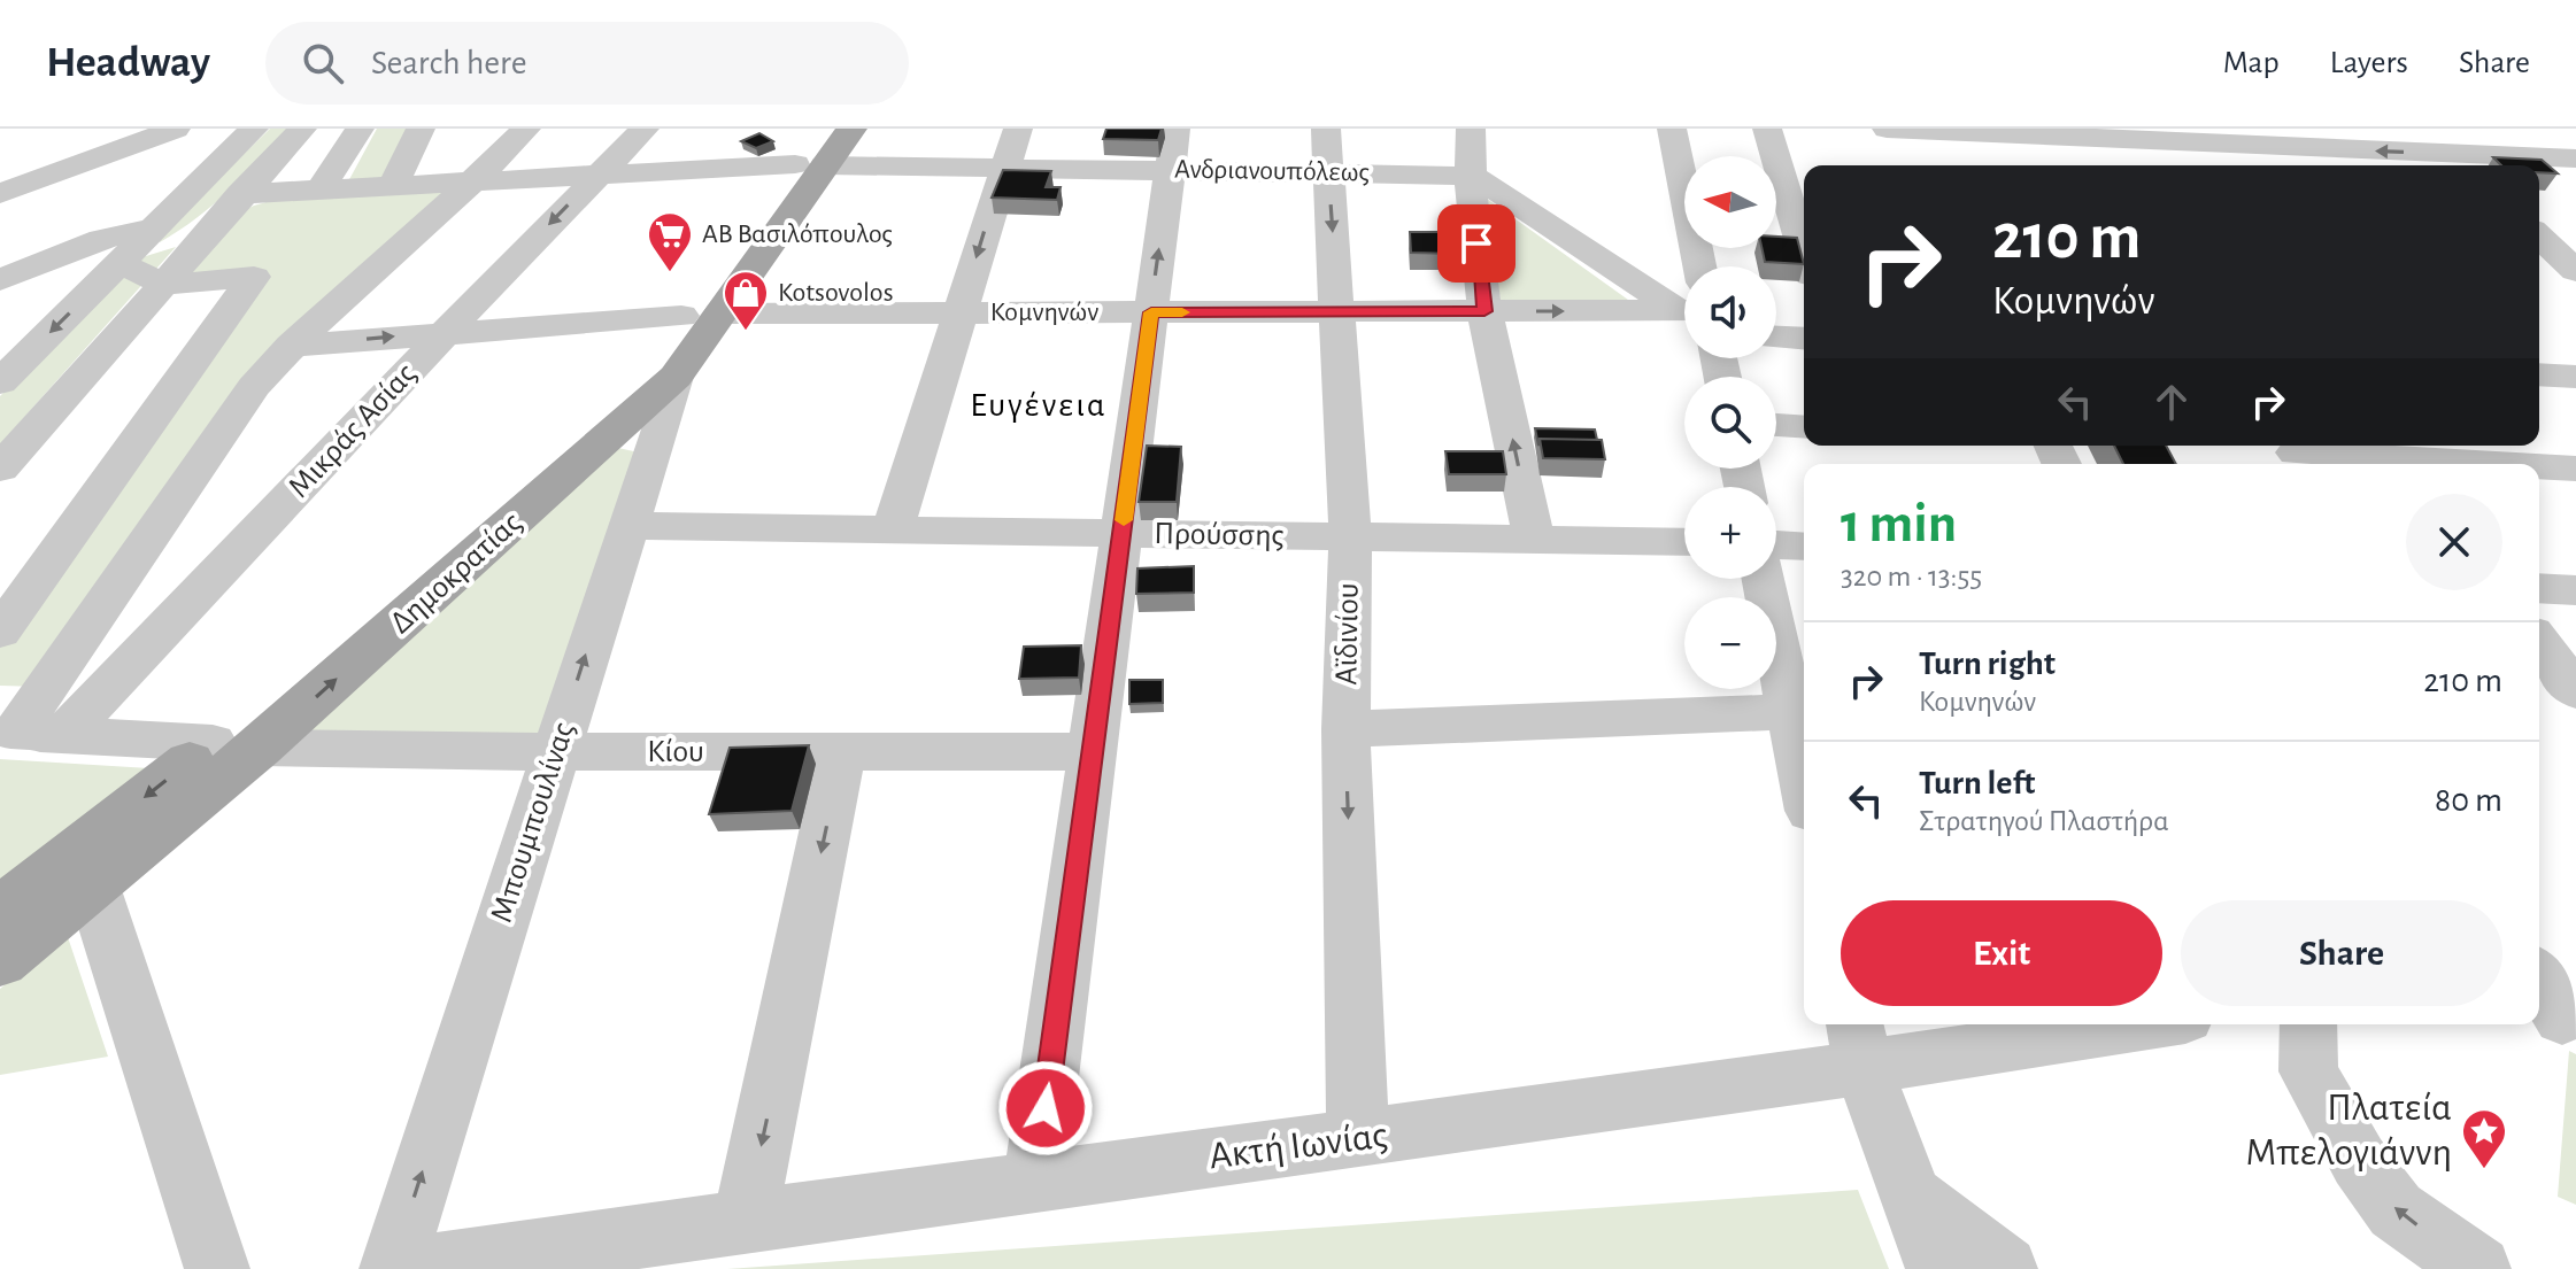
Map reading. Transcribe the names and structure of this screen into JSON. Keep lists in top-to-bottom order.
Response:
{
  "streets": {
    "main road": ["Δημοκρατίας"],
    "street": [
      "Ανδριανουπόλεως",
      "Κομνηνών",
      "Μικράς Ασίας",
      "Προύσσης",
      "Αϊδινίου",
      "Κίου",
      "Μπουμπουλίνας",
      "Ακτή Ιωνίας"
    ]
  },
  "crossings": [
    ["Ανδριανουπόλεως", "Μικράς Ασίας"],
    ["Ανδριανουπόλεως", "Δημοκρατίας"],
    ["Ανδριανουπόλεως", "Αϊδινίου"],
    ["Κομνηνών", "Δημοκρατίας"],
    ["Κομνηνών", "Αϊδινίου"],
    ["Μικράς Ασίας", "Κίου"],
    ["Προύσσης", "Αϊδινίου"],
    ["Προύσσης", "Μπουμπουλίνας"],
    ["Δημοκρατίας", "Κίου"],
    ["Δημοκρατίας", "Μπουμπουλίνας"],
    ["Αϊδινίου", "Ακτή Ιωνίας"],
    ["Κίου", "Μπουμπουλίνας"]
  ],
  "districts": ["Ευγένεια"],
  "places": {
    "supermarket": ["ΑΒ Βασιλόπουλος"],
    "shop": ["Kotsovolos"],
    "place": ["Πλατεία Μπελογιάννη"]
  },
  "north": "left",
  "page": {
    "header": "Headway",
    "search": "Search here",
    "nav": ["Map", "Layers", "Share"],
    "map_buttons": ["+", "−"],
    "turn": ["210 m", "Κομνηνών"],
    "heading": ["1 min", "320 m · 13:55"],
    "list": [
      {
        "name": "Turn right",
        "note": "Κομνηνών",
        "value": "210 m"
      },
      {
        "name": "Turn left",
        "note": "Στρατηγού Πλαστήρα",
        "value": "80 m"
      }
    ],
    "buttons": ["Exit", "Share"]
  }
}
